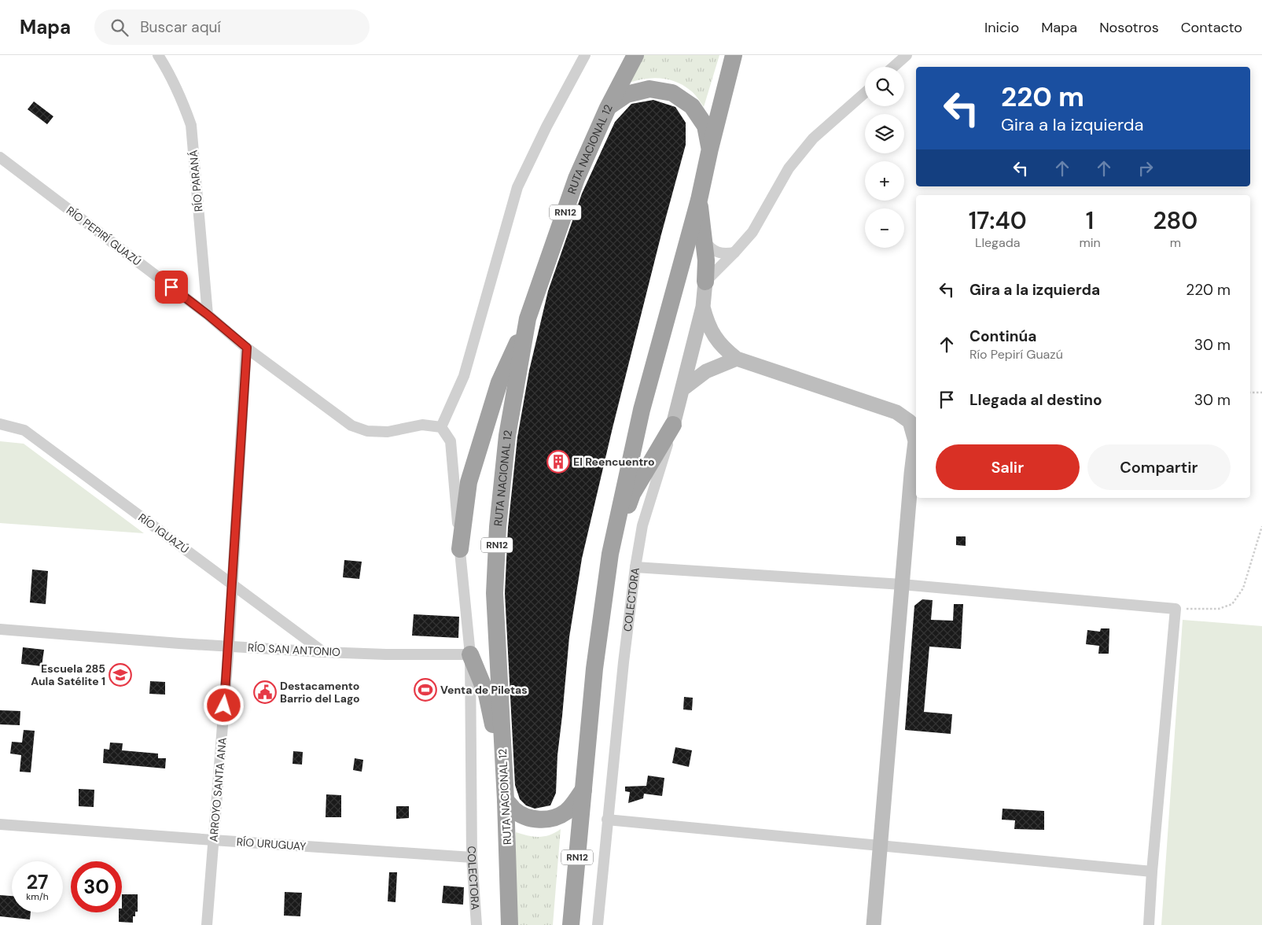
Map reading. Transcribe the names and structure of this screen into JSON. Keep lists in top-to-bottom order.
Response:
{
  "streets": {
    "highway": ["RUTA NACIONAL 12", "RN12"],
    "main road": ["COLECTORA"],
    "street": [
      "RÍO PARANÁ",
      "RÍO PEPIRÍ GUAZÚ",
      "RÍO IGUAZÚ",
      "RÍO SAN ANTONIO",
      "ARROYO SANTA ANA",
      "RÍO URUGUAY"
    ]
  },
  "crossings": [
    ["RÍO PARANÁ", "RÍO PEPIRÍ GUAZÚ"],
    ["RÍO PEPIRÍ GUAZÚ", "COLECTORA"],
    ["RÍO PEPIRÍ GUAZÚ", "ARROYO SANTA ANA"],
    ["RÍO IGUAZÚ", "RÍO SAN ANTONIO"],
    ["RÍO IGUAZÚ", "ARROYO SANTA ANA"],
    ["COLECTORA", "RÍO SAN ANTONIO"],
    ["COLECTORA", "RÍO URUGUAY"],
    ["RÍO SAN ANTONIO", "ARROYO SANTA ANA"],
    ["ARROYO SANTA ANA", "RÍO URUGUAY"]
  ],
  "places": {
    "building": ["El Reencuentro"],
    "school or university": ["Escuela 285 Aula Satélite 1"],
    "sports": ["Venta de Piletas"],
    "public building": ["Destacamento Barrio del Lago"]
  },
  "page": {
    "header": "Mapa",
    "search": "Buscar aquí",
    "nav": [
      "Inicio",
      "Mapa",
      "Nosotros",
      "Contacto"
    ],
    "map_buttons": ["+", "−"],
    "turn": ["220 m", "Gira a la izquierda"],
    "eta": [
      "17:40",
      "Llegada",
      "1",
      "min",
      "280",
      "m"
    ],
    "list": [
      {
        "name": "Gira a la izquierda",
        "value": "220 m"
      },
      {
        "name": "Continúa",
        "note": "Río Pepirí Guazú",
        "value": "30 m"
      },
      {
        "name": "Llegada al destino",
        "value": "30 m"
      }
    ],
    "buttons": ["Salir", "Compartir"],
    "speed": "27 km/h",
    "limit": "30"
  }
}
